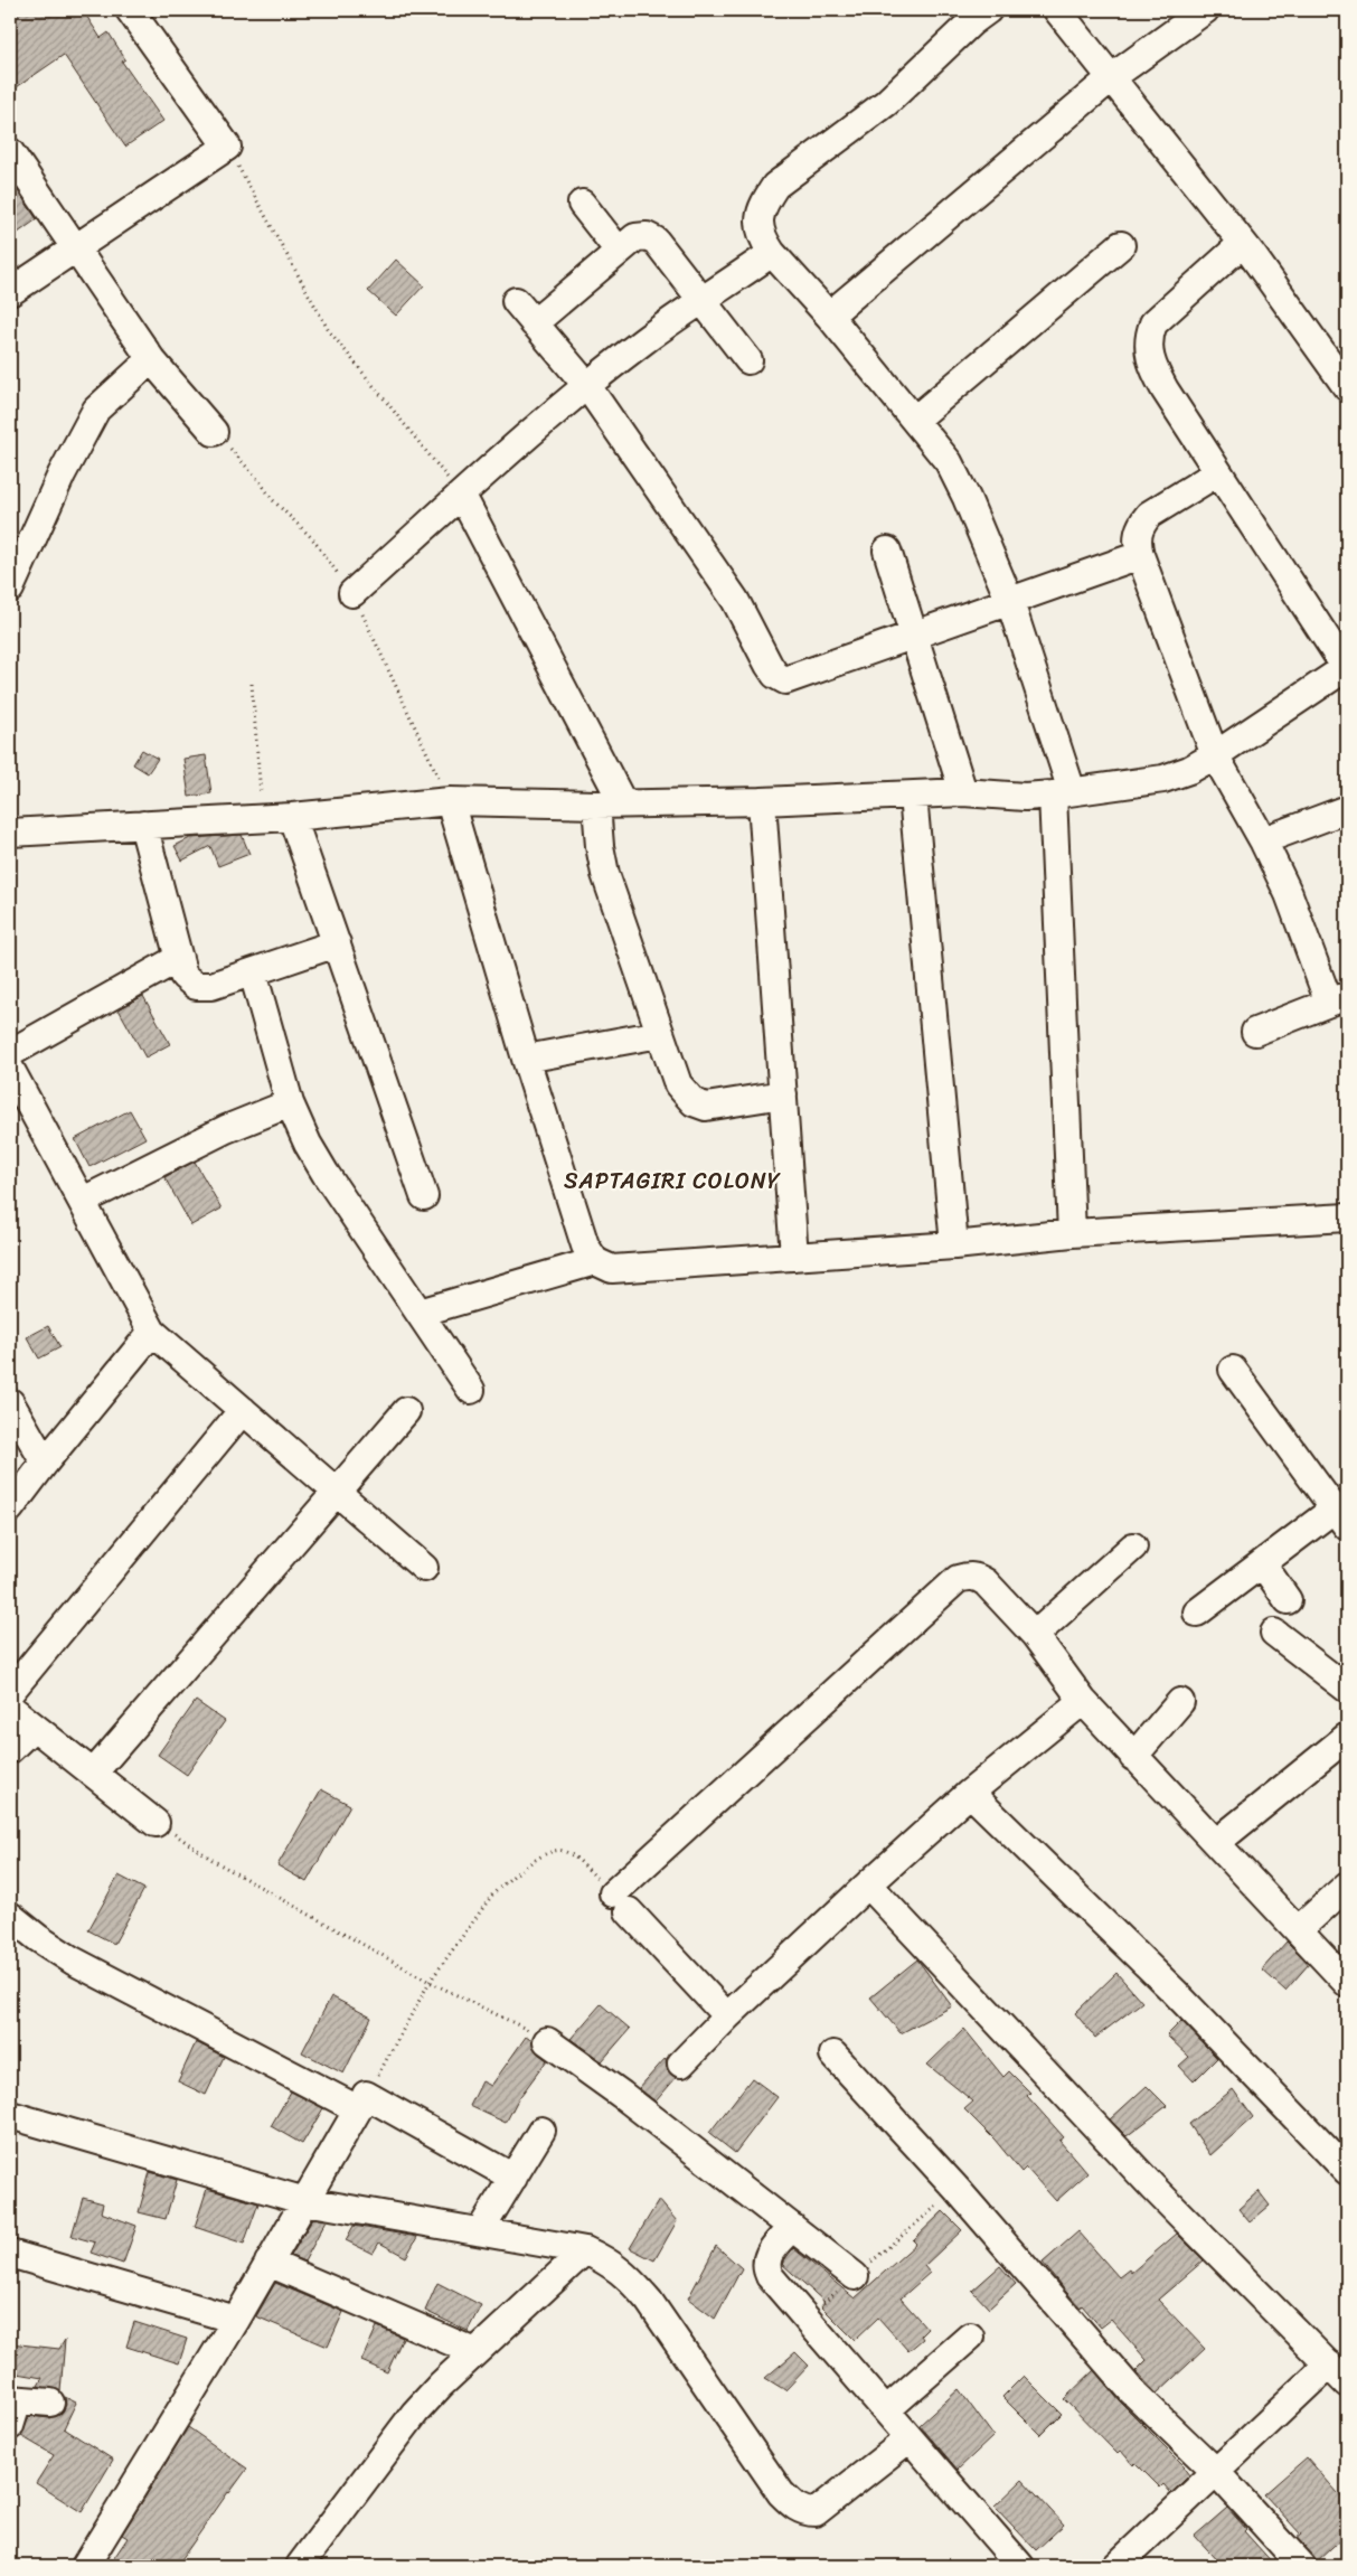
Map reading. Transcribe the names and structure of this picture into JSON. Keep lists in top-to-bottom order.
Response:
{
  "districts": ["SAPTAGIRI COLONY"]
}
